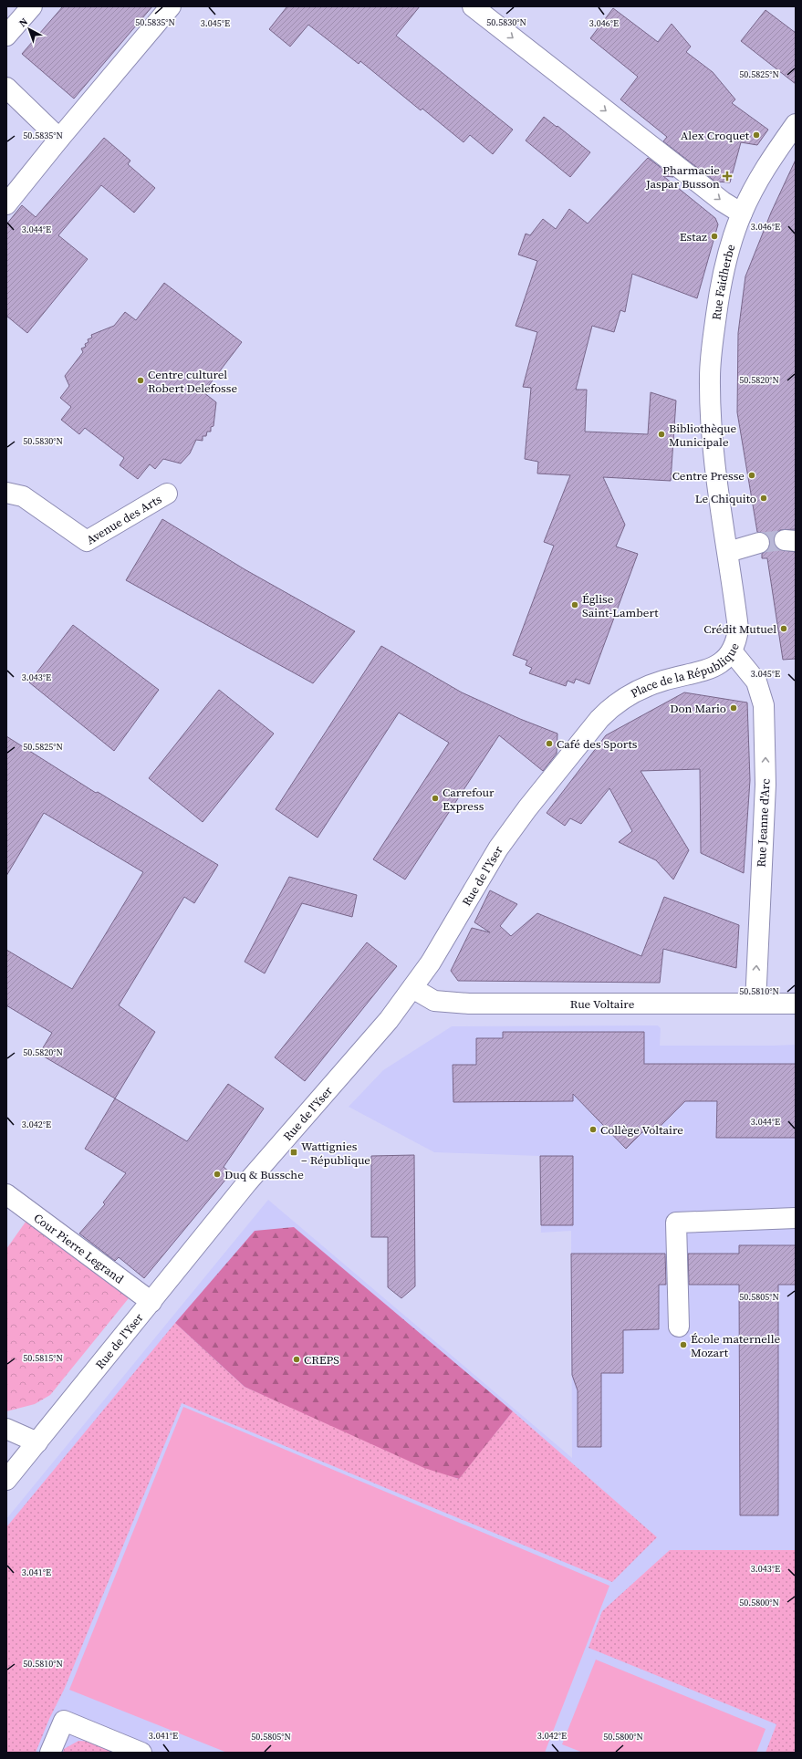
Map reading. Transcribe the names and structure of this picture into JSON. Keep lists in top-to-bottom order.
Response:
{
  "streets": {
    "street": [
      "Rue Faidherbe",
      "Avenue des Arts",
      "Place de la République",
      "Rue Jeanne d'Arc",
      "Rue de l'Yser",
      "Rue Voltaire",
      "Cour Pierre Legrand"
    ]
  },
  "crossings": [
    ["Rue Faidherbe", "Place de la République"],
    ["Place de la République", "Rue Jeanne d'Arc"],
    ["Place de la République", "Rue de l'Yser"],
    ["Rue Jeanne d'Arc", "Rue Voltaire"],
    ["Rue de l'Yser", "Rue Voltaire"],
    ["Rue de l'Yser", "Cour Pierre Legrand"]
  ],
  "one_way": ["Rue Jeanne d'Arc"],
  "places": {
    "other": [
      "Alex Croquet",
      "Estaz",
      "Centre culturel Robert Delefosse",
      "Bibliothèque Municipale",
      "Centre Presse",
      "Le Chiquito",
      "Église Saint-Lambert",
      "Crédit Mutuel",
      "Don Mario",
      "Café des Sports",
      "Carrefour Express",
      "Collège Voltaire",
      "Duq & Bussche",
      "École maternelle Mozart",
      "CREPS"
    ],
    "health": ["Pharmacie Jaspar Busson"],
    "transit": ["Wattignies – République"]
  },
  "north": "top left",
  "coordinates": [
    "50.5835°N",
    "50.5830°N",
    "3.045°E",
    "3.046°E",
    "50.5825°N",
    "3.044°E",
    "50.5820°N",
    "3.043°E",
    "50.5810°N",
    "3.042°E",
    "50.5805°N",
    "50.5815°N",
    "3.041°E",
    "50.5800°N"
  ]
}
